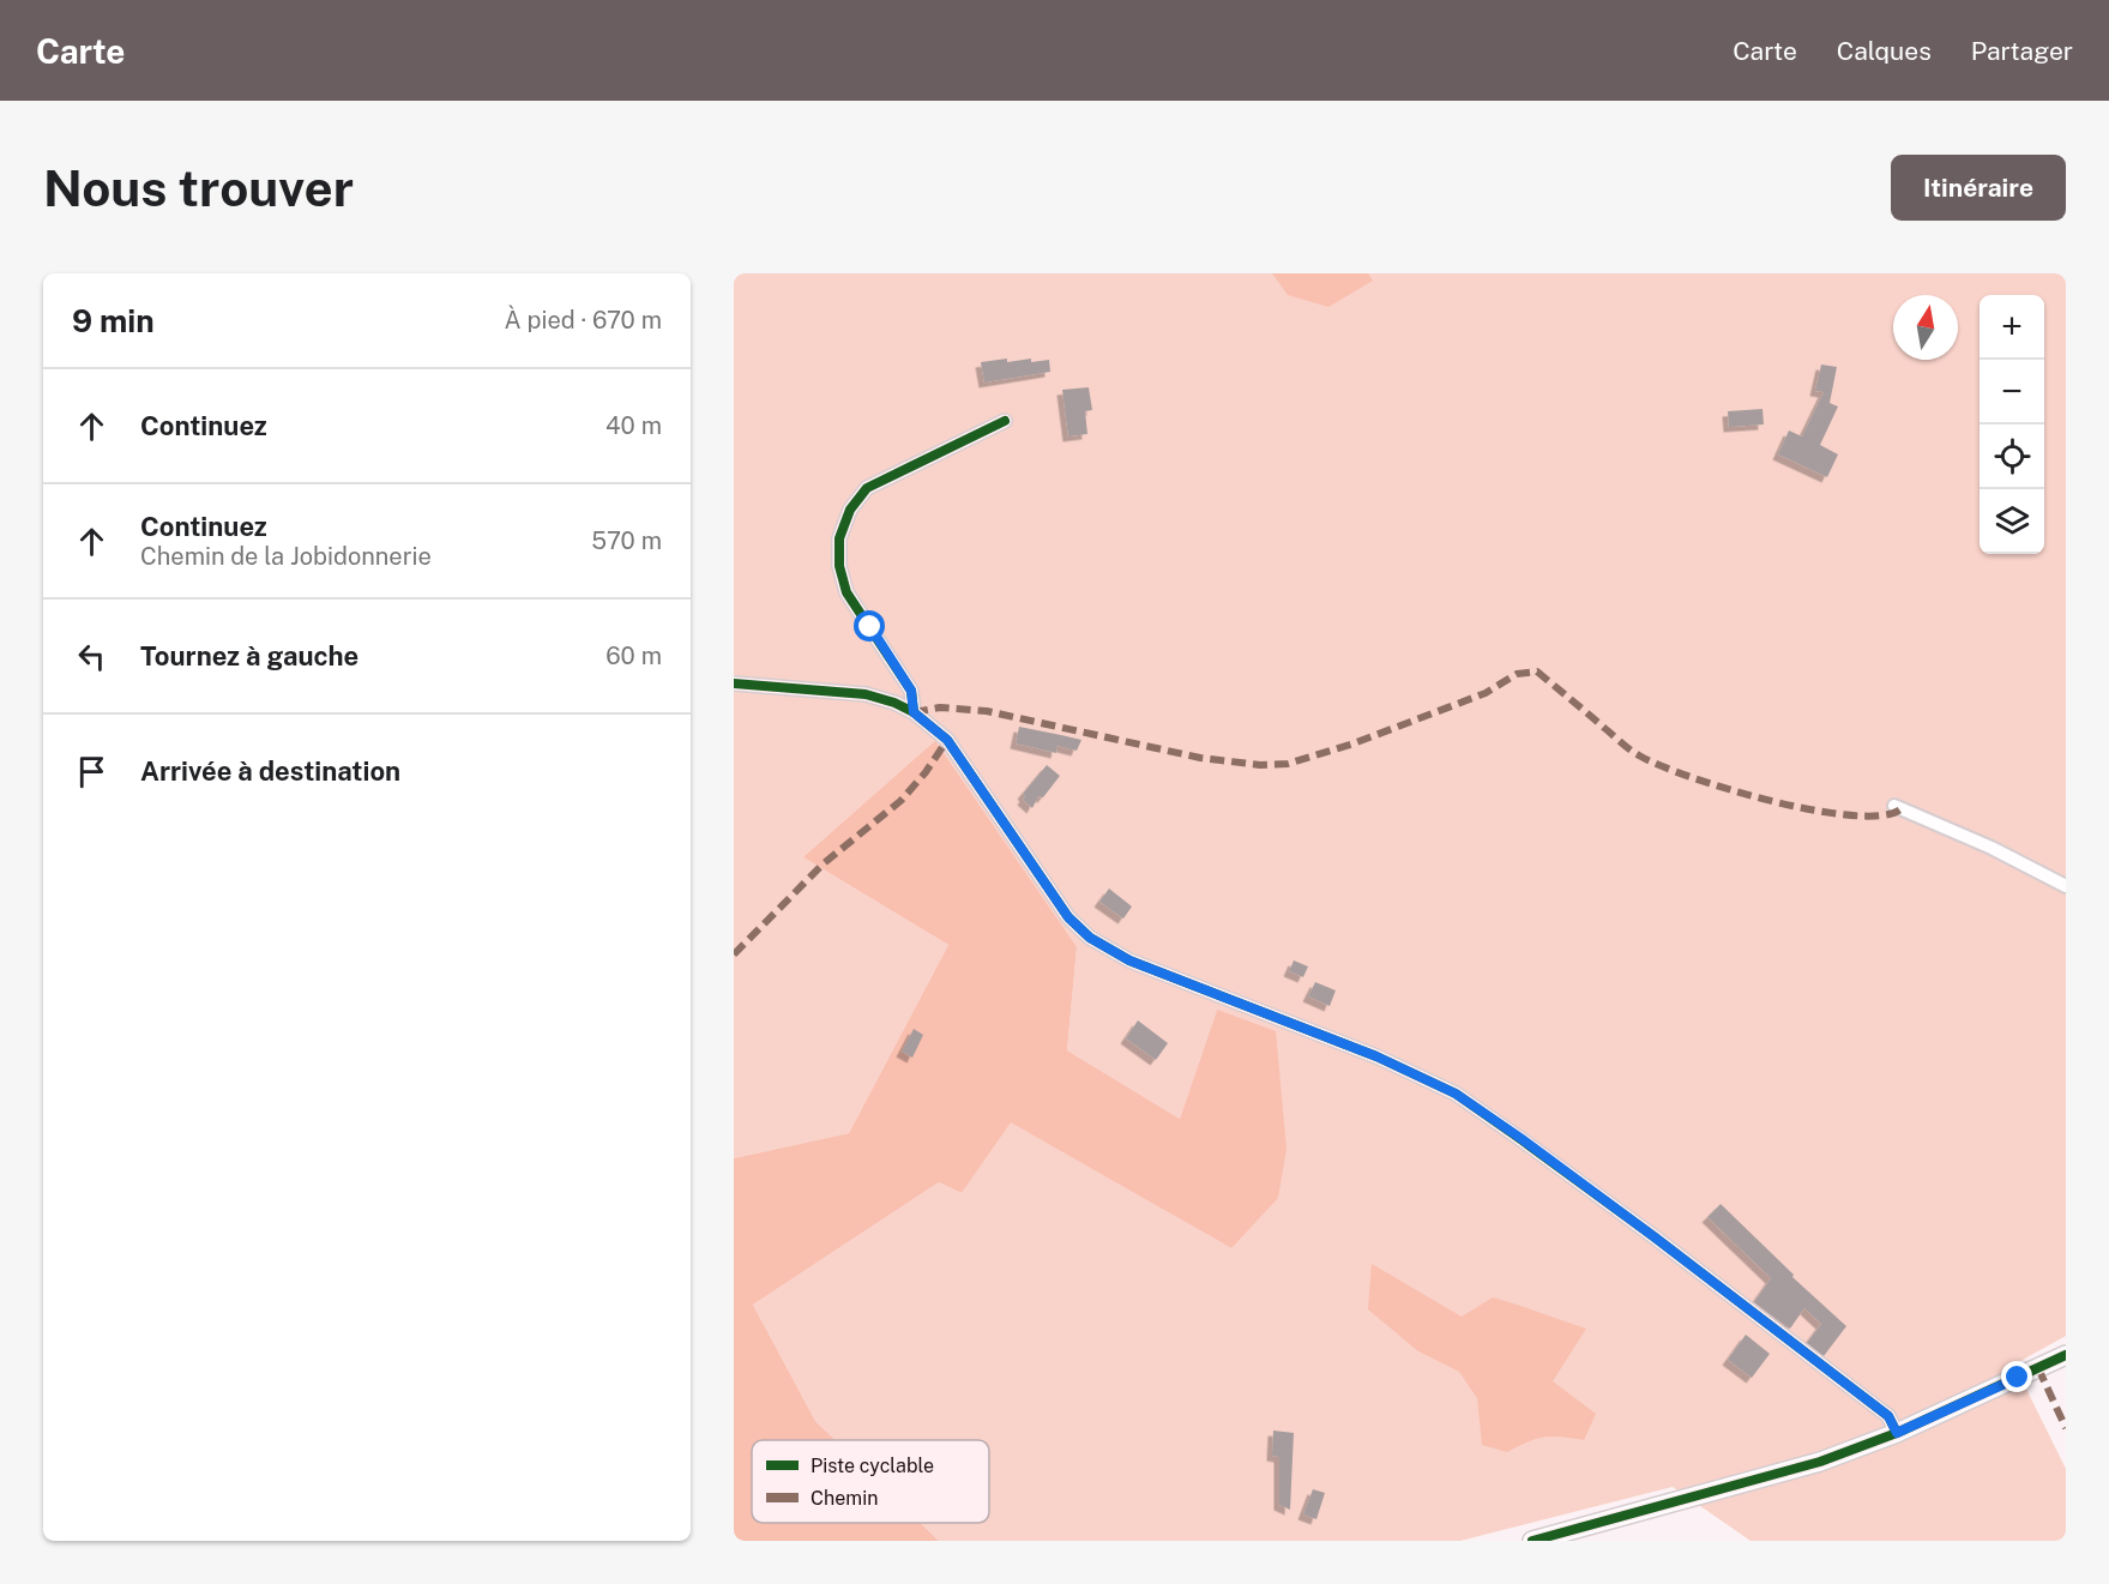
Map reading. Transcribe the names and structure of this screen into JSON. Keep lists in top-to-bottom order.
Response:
{
  "legend": ["Piste cyclable", "Chemin"],
  "north": "top",
  "page": {
    "header": "Carte",
    "nav": ["Carte", "Calques", "Partager"],
    "buttons": "Itinéraire",
    "title": "Nous trouver",
    "heading": ["9 min", "À pied · 670 m"],
    "map_buttons": ["+", "−"],
    "list": [
      ["Continuez", "40 m"],
      ["Continuez", "Chemin de la Jobidonnerie", "570 m"],
      ["Tournez à gauche", "60 m"],
      "Arrivée à destination"
    ]
  }
}
